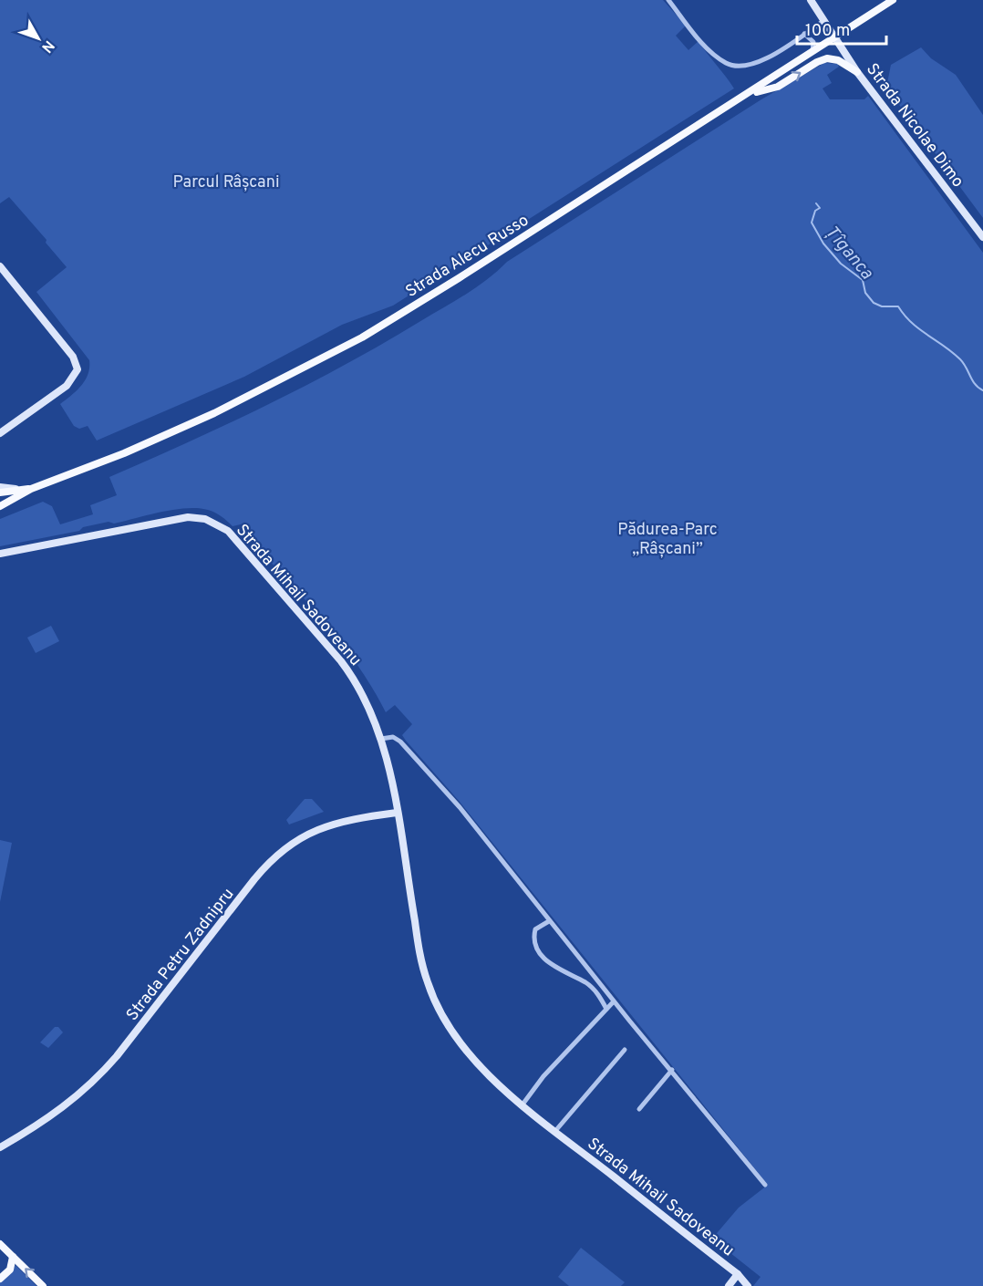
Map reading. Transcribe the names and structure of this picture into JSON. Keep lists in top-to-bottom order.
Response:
{
  "streets": {
    "main road": [
      "Strada Nicolae Dimo",
      "Strada Alecu Russo",
      "Strada Mihail Sadoveanu",
      "Strada Petru Zadnipru"
    ]
  },
  "crossings": [
    ["Strada Nicolae Dimo", "Strada Alecu Russo"],
    ["Strada Mihail Sadoveanu", "Strada Petru Zadnipru"]
  ],
  "water": ["Țîganca"],
  "parks": ["Parcul Râșcani", "Pădurea-Parc „Râșcani”"],
  "scale_bar": "100 m",
  "north": "bottom right"
}
